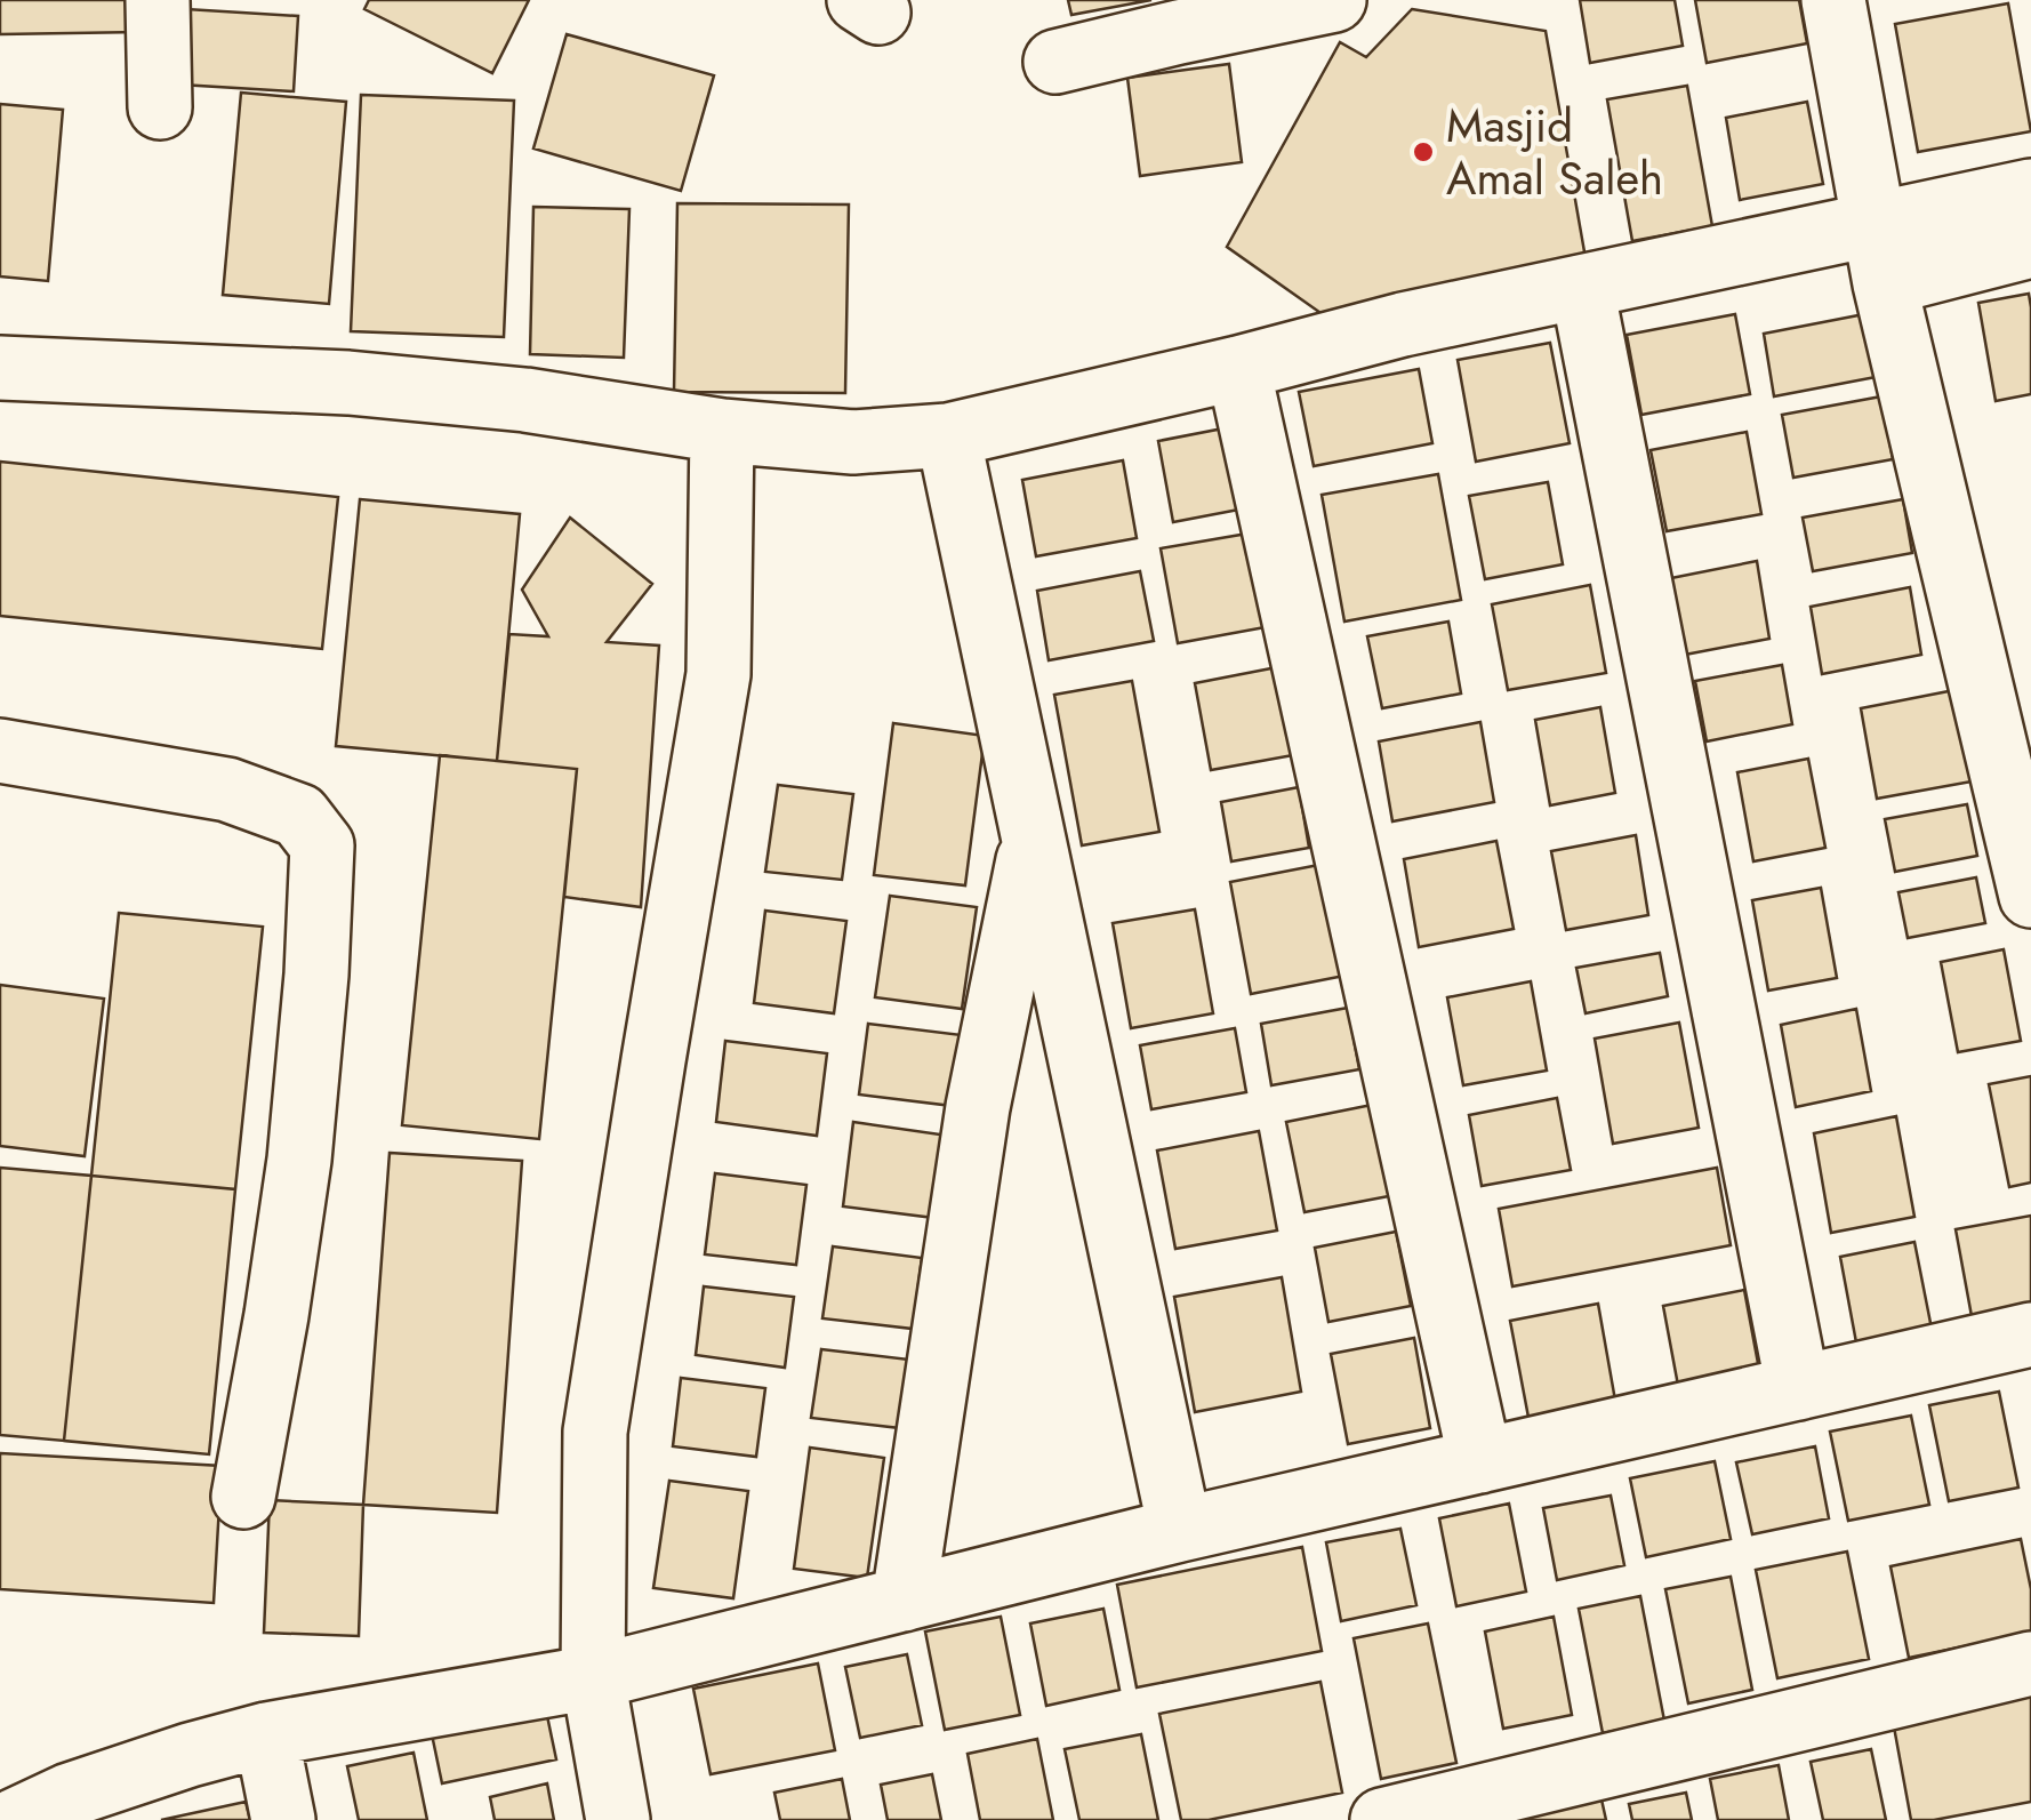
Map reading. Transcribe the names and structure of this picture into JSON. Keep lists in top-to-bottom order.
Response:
{
  "places": ["Masjid Amal Saleh"]
}
